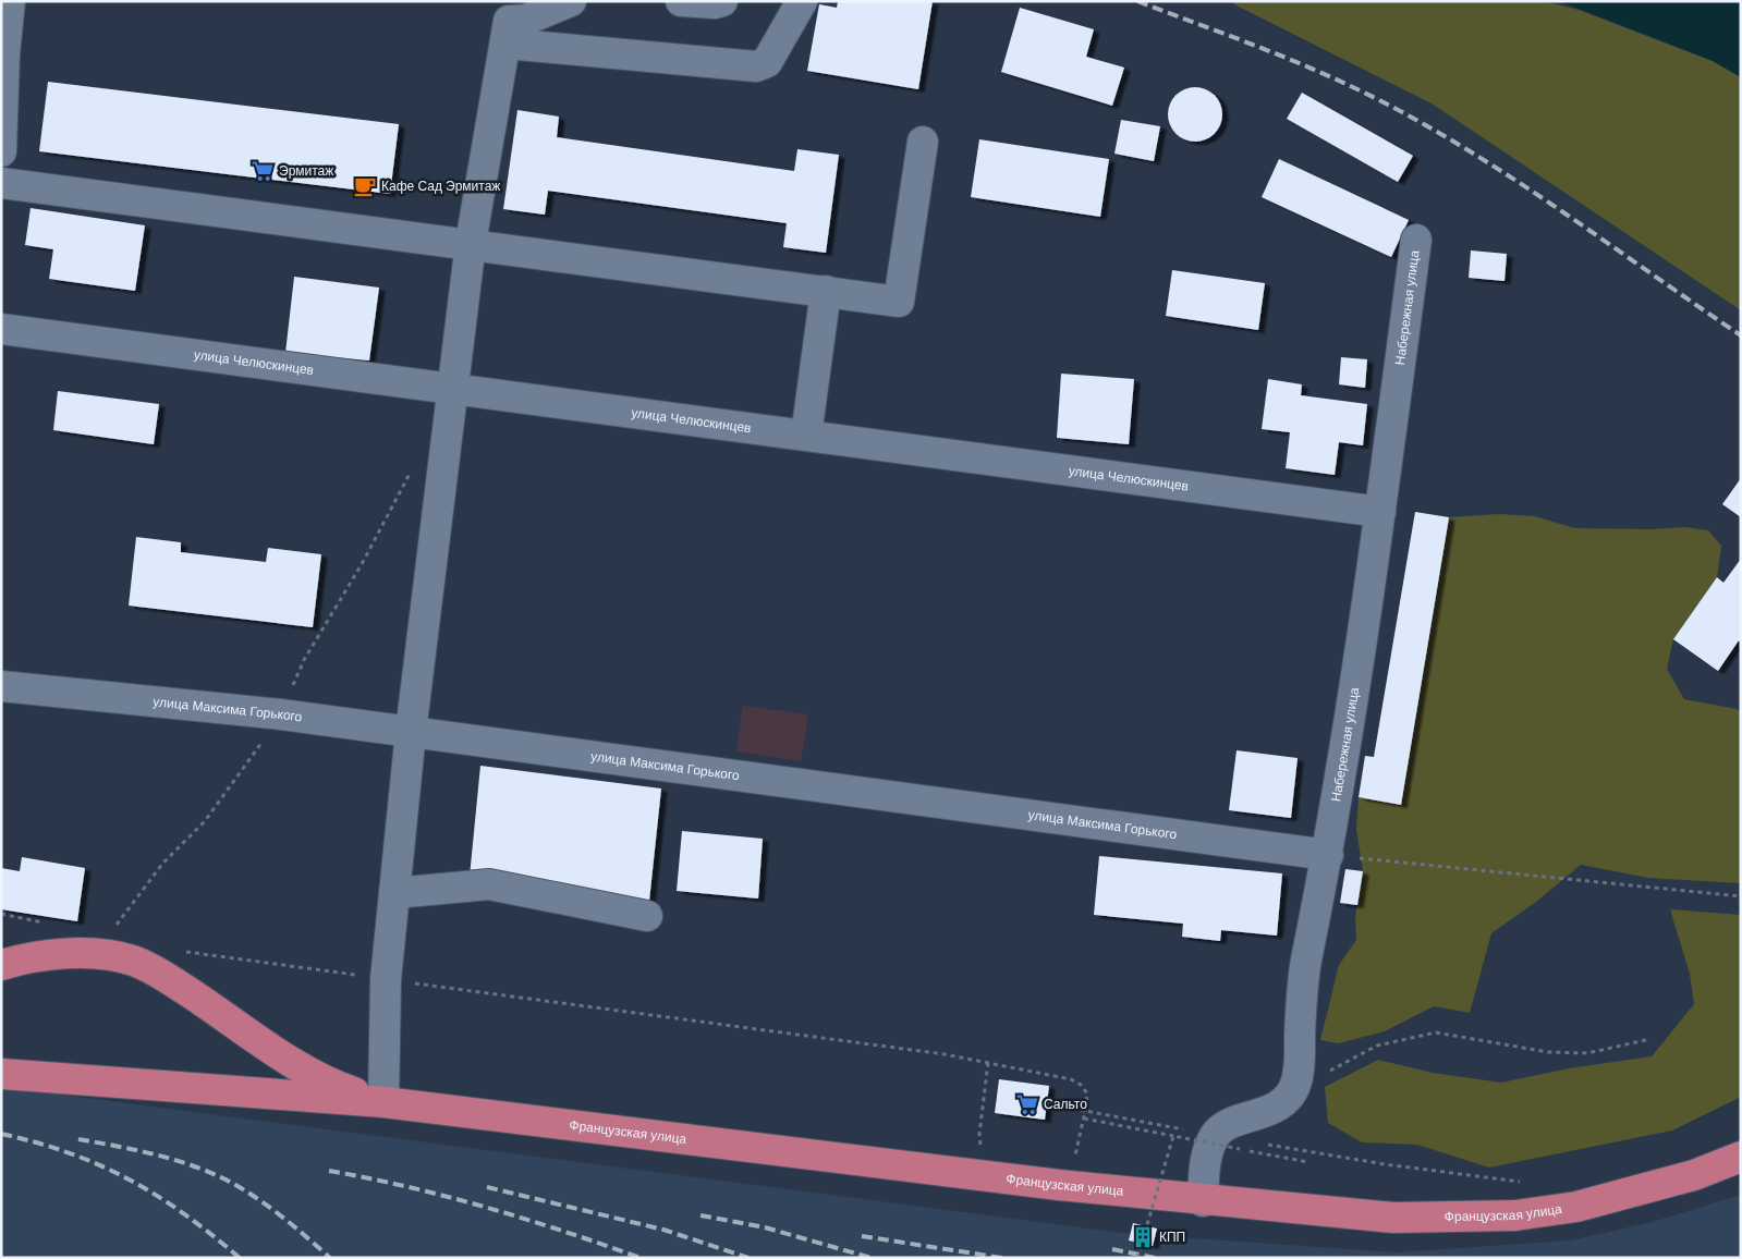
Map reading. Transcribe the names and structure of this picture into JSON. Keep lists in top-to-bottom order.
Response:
{
  "streets": {
    "main road": ["Французская улица"],
    "street": ["Набережная улица", "улица Челюскинцев", "улица Максима Горького"]
  },
  "crossings": [
    ["Набережная улица", "улица Челюскинцев"],
    ["Набережная улица", "улица Максима Горького"]
  ],
  "places": {
    "supermarket": ["Эрмитаж", "Сальто"],
    "cafe": ["Кафе Сад Эрмитаж"],
    "building": ["КПП"]
  }
}
